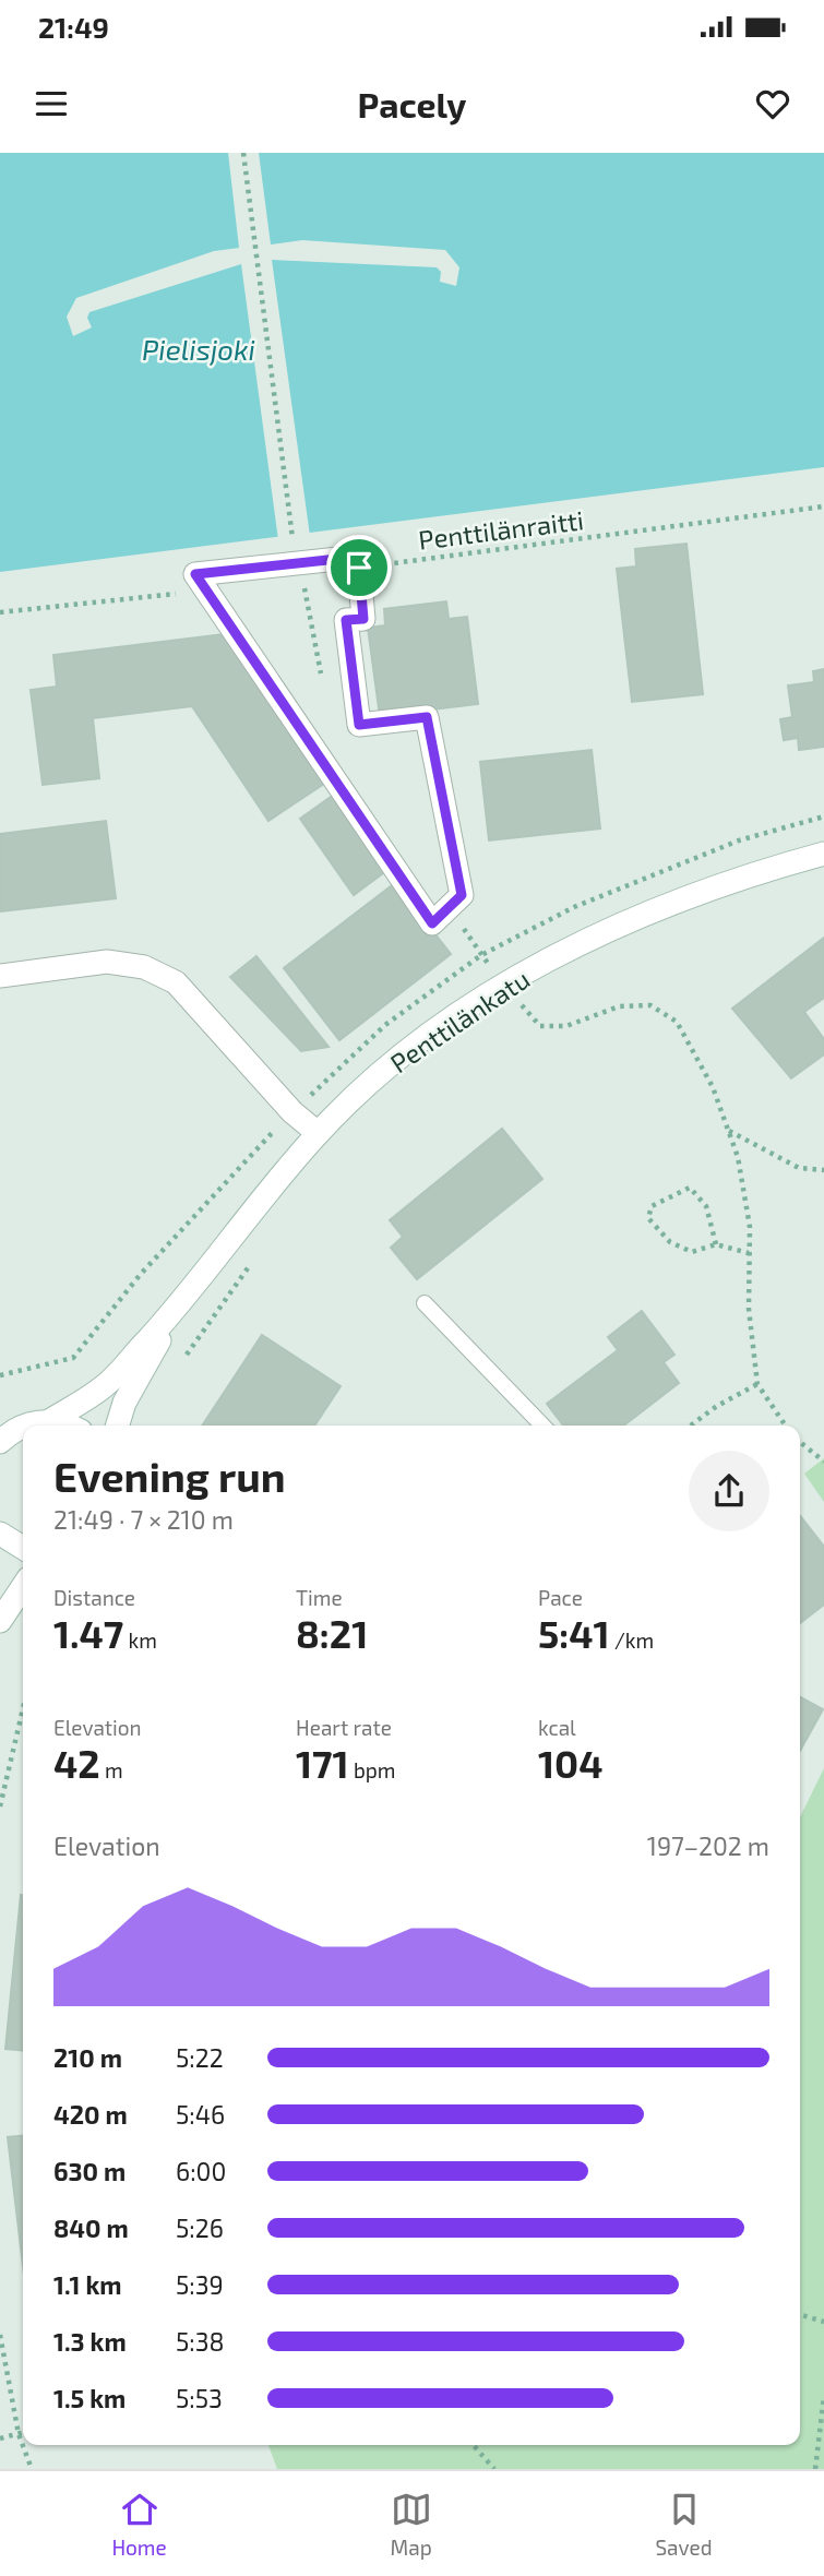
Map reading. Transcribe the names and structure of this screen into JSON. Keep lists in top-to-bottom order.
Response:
{
  "streets": {
    "street": ["Penttilänkatu"],
    "path": ["Penttilänraitti"]
  },
  "water": ["Pielisjoki"],
  "page": {
    "status": "21:49",
    "header": "Pacely",
    "heading": ["Evening run", "21:49 · 7 × 210 m"],
    "stats": [
      ["Distance", "1.47 km"],
      ["Time", "8:21"],
      ["Pace", "5:41 /km"],
      ["Elevation", "42 m"],
      ["Heart rate", "171 bpm"],
      ["kcal", "104"]
    ],
    "chart": ["Elevation", "197–202 m"],
    "list": [
      {
        "name": "210 m",
        "note": "5:22"
      },
      {
        "name": "420 m",
        "note": "5:46"
      },
      {
        "name": "630 m",
        "note": "6:00"
      },
      {
        "name": "840 m",
        "note": "5:26"
      },
      {
        "name": "1.1 km",
        "note": "5:39"
      },
      {
        "name": "1.3 km",
        "note": "5:38"
      },
      {
        "name": "1.5 km",
        "note": "5:53"
      }
    ],
    "tabs": ["Home", "Map", "Saved"]
  }
}
